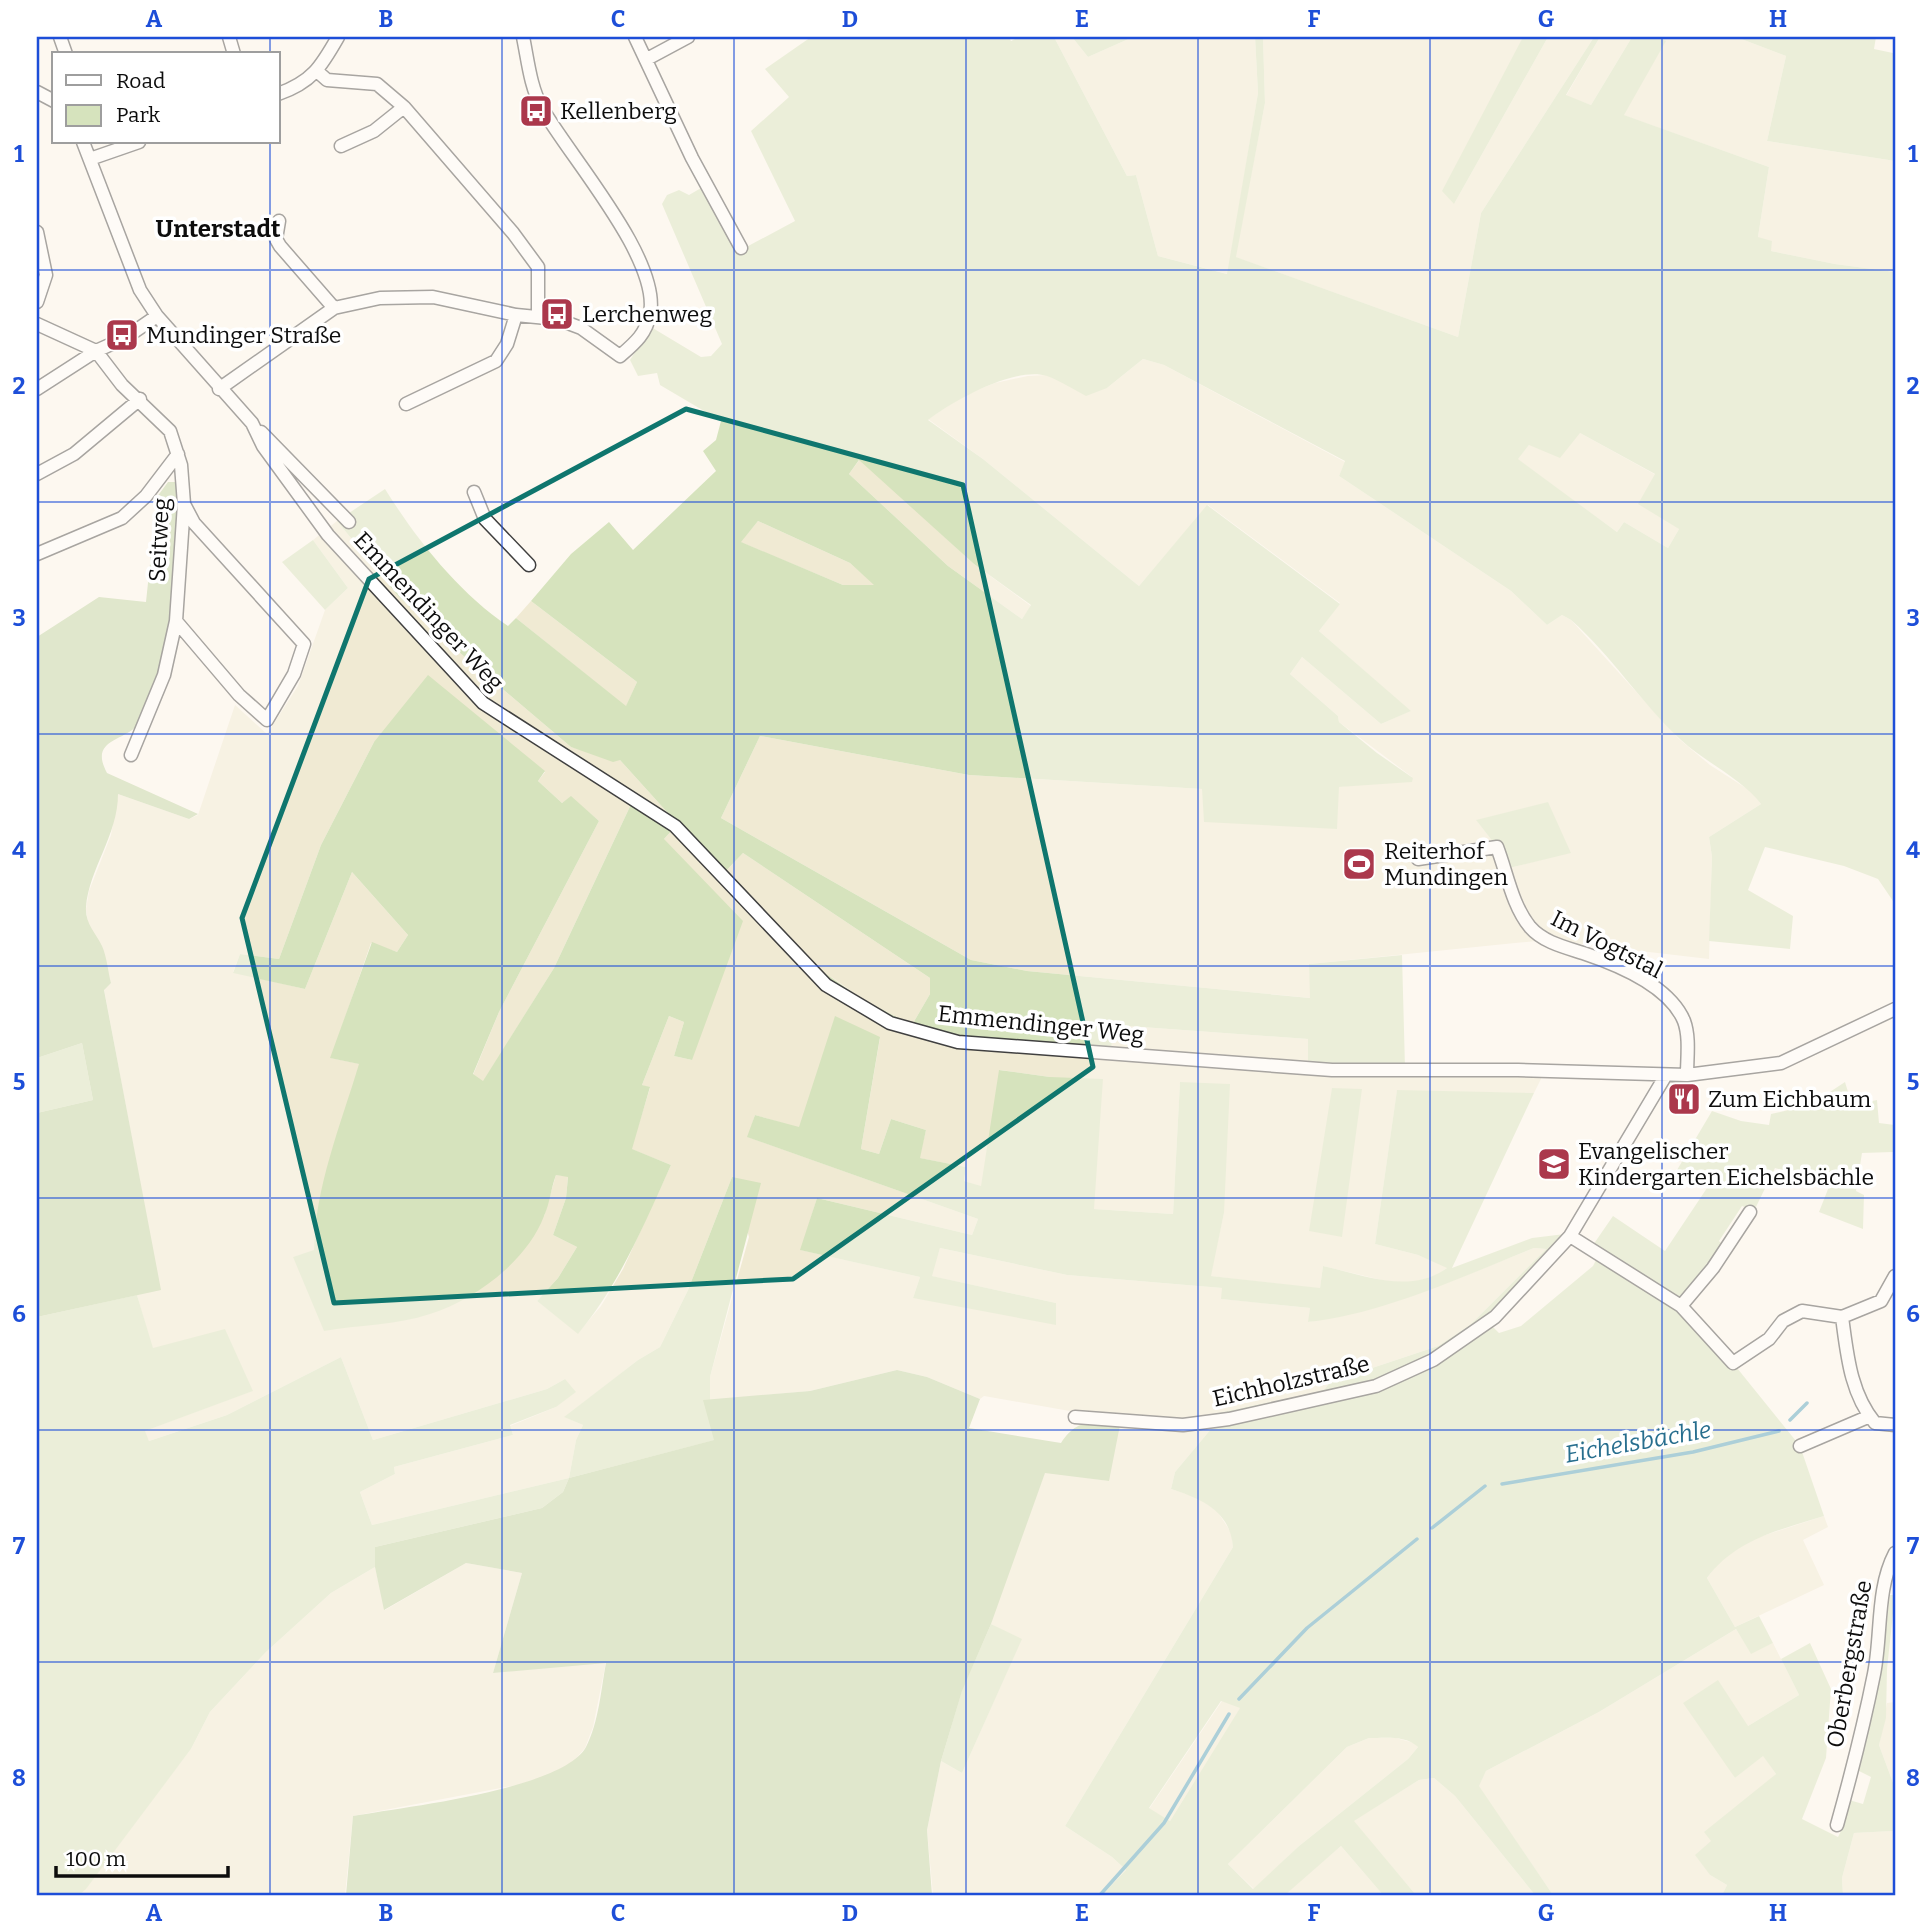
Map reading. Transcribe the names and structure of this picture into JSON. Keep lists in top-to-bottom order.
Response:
{
  "streets": {
    "street": [
      "Seitweg",
      "Emmendinger Weg",
      "Im Vogtstal",
      "Eichholzstraße",
      "Oberbergstraße"
    ]
  },
  "crossings": [
    ["Emmendinger Weg", "Im Vogtstal"],
    ["Emmendinger Weg", "Eichholzstraße"]
  ],
  "districts": ["Unterstadt"],
  "water": ["Eichelsbächle"],
  "places": {
    "bus stop": ["Kellenberg", "Lerchenweg", "Mundinger Straße"],
    "sports": ["Reiterhof Mundingen"],
    "restaurant": ["Zum Eichbaum"],
    "school or university": ["Evangelischer Kindergarten Eichelsbächle"]
  },
  "legend": ["Road", "Park"],
  "scale_bar": "100 m",
  "grid": {
    "columns": [
      "A",
      "B",
      "C",
      "D",
      "E",
      "F",
      "G",
      "H"
    ],
    "rows": [
      "1",
      "2",
      "3",
      "4",
      "5",
      "6",
      "7",
      "8"
    ]
  }
}
